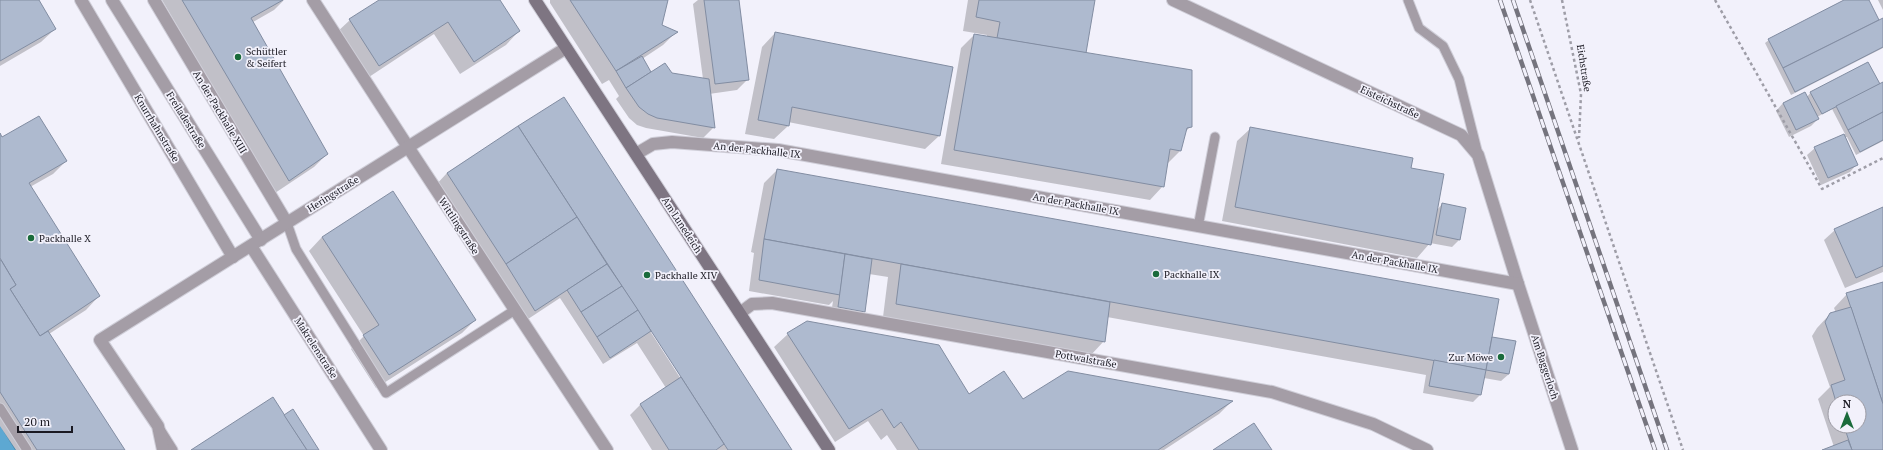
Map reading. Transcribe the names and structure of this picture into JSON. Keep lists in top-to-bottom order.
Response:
{
  "streets": {
    "street": [
      "Eisteichstraße",
      "An der Packhalle XIII",
      "Freiladestraße",
      "Knurrhahnstraße",
      "An der Packhalle IX",
      "Heringstraße",
      "Am Lunedeich",
      "Wittlingstraße",
      "Makrelenstraße",
      "Pottwalstraße",
      "Am Baggerloch"
    ],
    "path": ["Eichstraße"]
  },
  "crossings": [
    ["Eisteichstraße", "An der Packhalle IX"],
    ["Eisteichstraße", "Am Baggerloch"],
    ["An der Packhalle XIII", "Heringstraße"],
    ["Freiladestraße", "Heringstraße"],
    ["Freiladestraße", "Makrelenstraße"],
    ["Knurrhahnstraße", "Heringstraße"],
    ["An der Packhalle IX", "Am Lunedeich"],
    ["An der Packhalle IX", "Am Baggerloch"],
    ["Heringstraße", "Am Lunedeich"],
    ["Heringstraße", "Wittlingstraße"],
    ["Heringstraße", "Makrelenstraße"],
    ["Am Lunedeich", "Pottwalstraße"]
  ],
  "places": [
    "Schüttler & Seifert",
    "Packhalle X",
    "Packhalle IX",
    "Packhalle XIV",
    "Zur Möwe"
  ],
  "scale_bar": "20 m",
  "north": "top"
}
